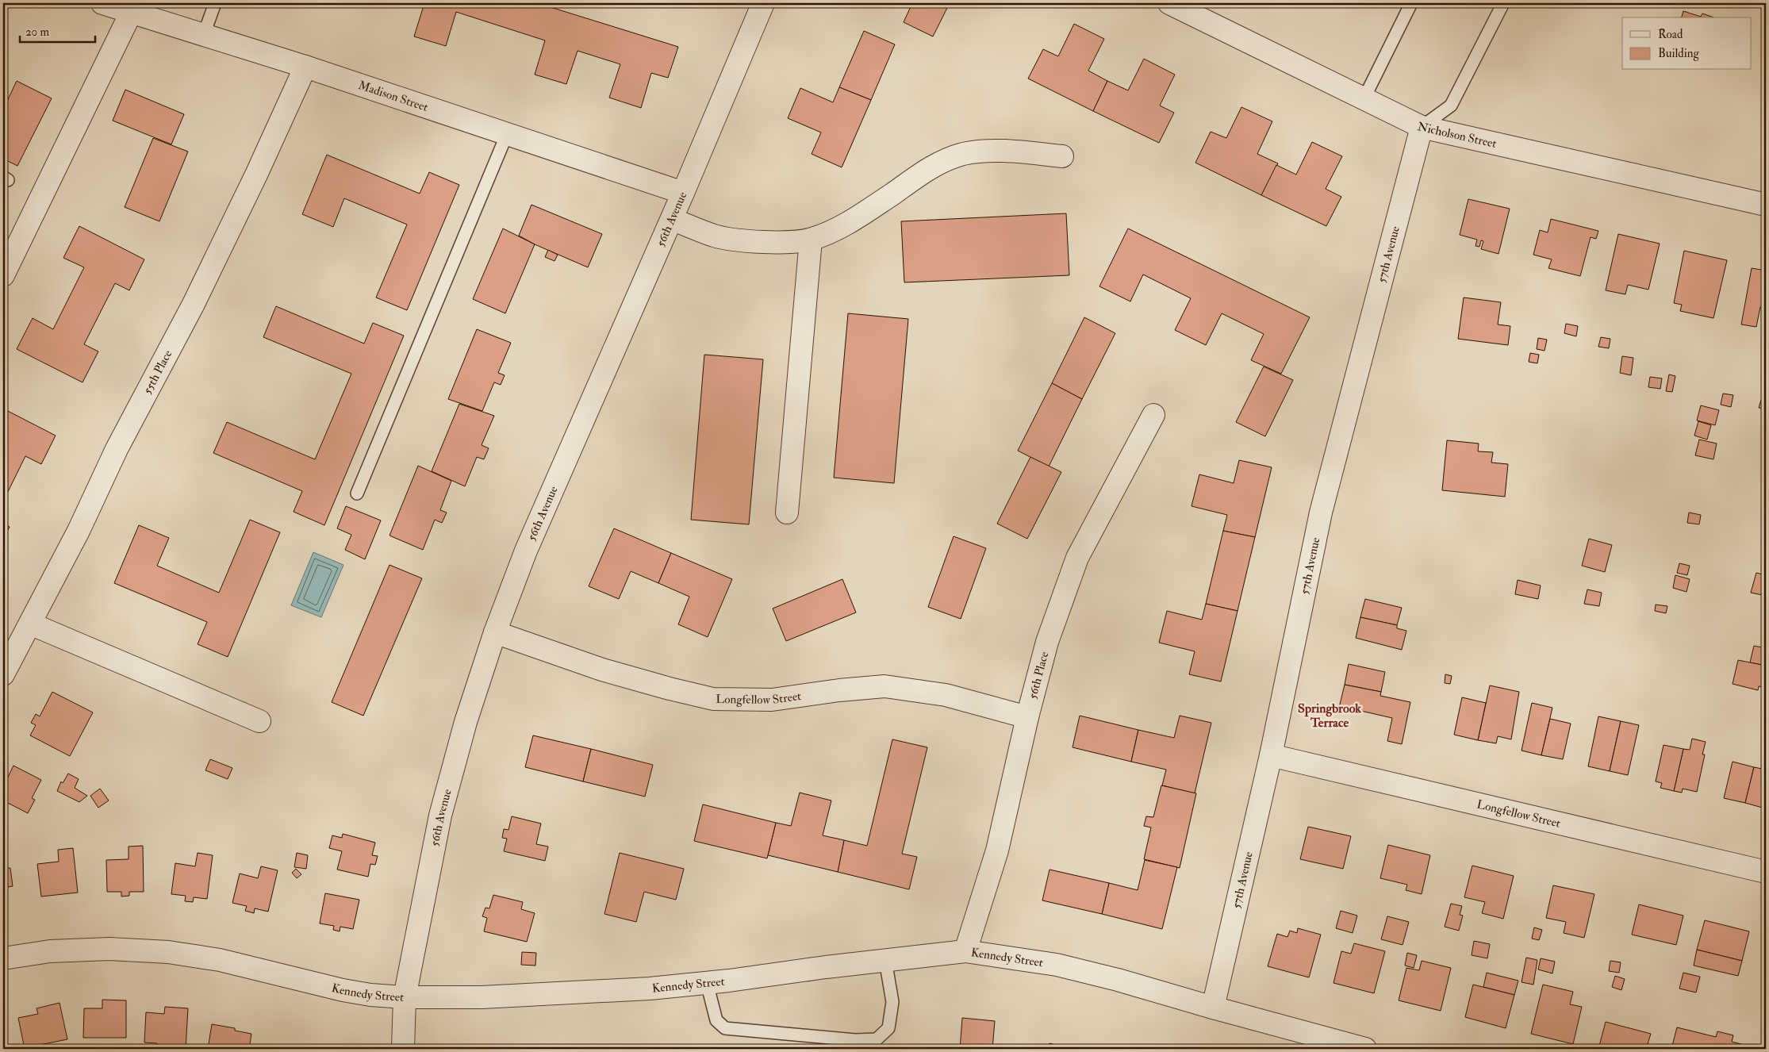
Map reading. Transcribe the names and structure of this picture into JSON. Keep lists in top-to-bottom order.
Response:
{
  "streets": {
    "street": [
      "Madison Street",
      "Nicholson Street",
      "56th Avenue",
      "57th Avenue",
      "55th Place",
      "56th Place",
      "Longfellow Street",
      "Kennedy Street"
    ]
  },
  "crossings": [
    ["Madison Street", "56th Avenue"],
    ["Madison Street", "55th Place"],
    ["Nicholson Street", "57th Avenue"],
    ["56th Avenue", "Longfellow Street"],
    ["56th Avenue", "Kennedy Street"],
    ["57th Avenue", "Longfellow Street"],
    ["57th Avenue", "Kennedy Street"],
    ["56th Place", "Longfellow Street"],
    ["56th Place", "Kennedy Street"]
  ],
  "districts": ["Springbrook Terrace"],
  "legend": ["Road", "Building"],
  "scale_bar": "20 m"
}
